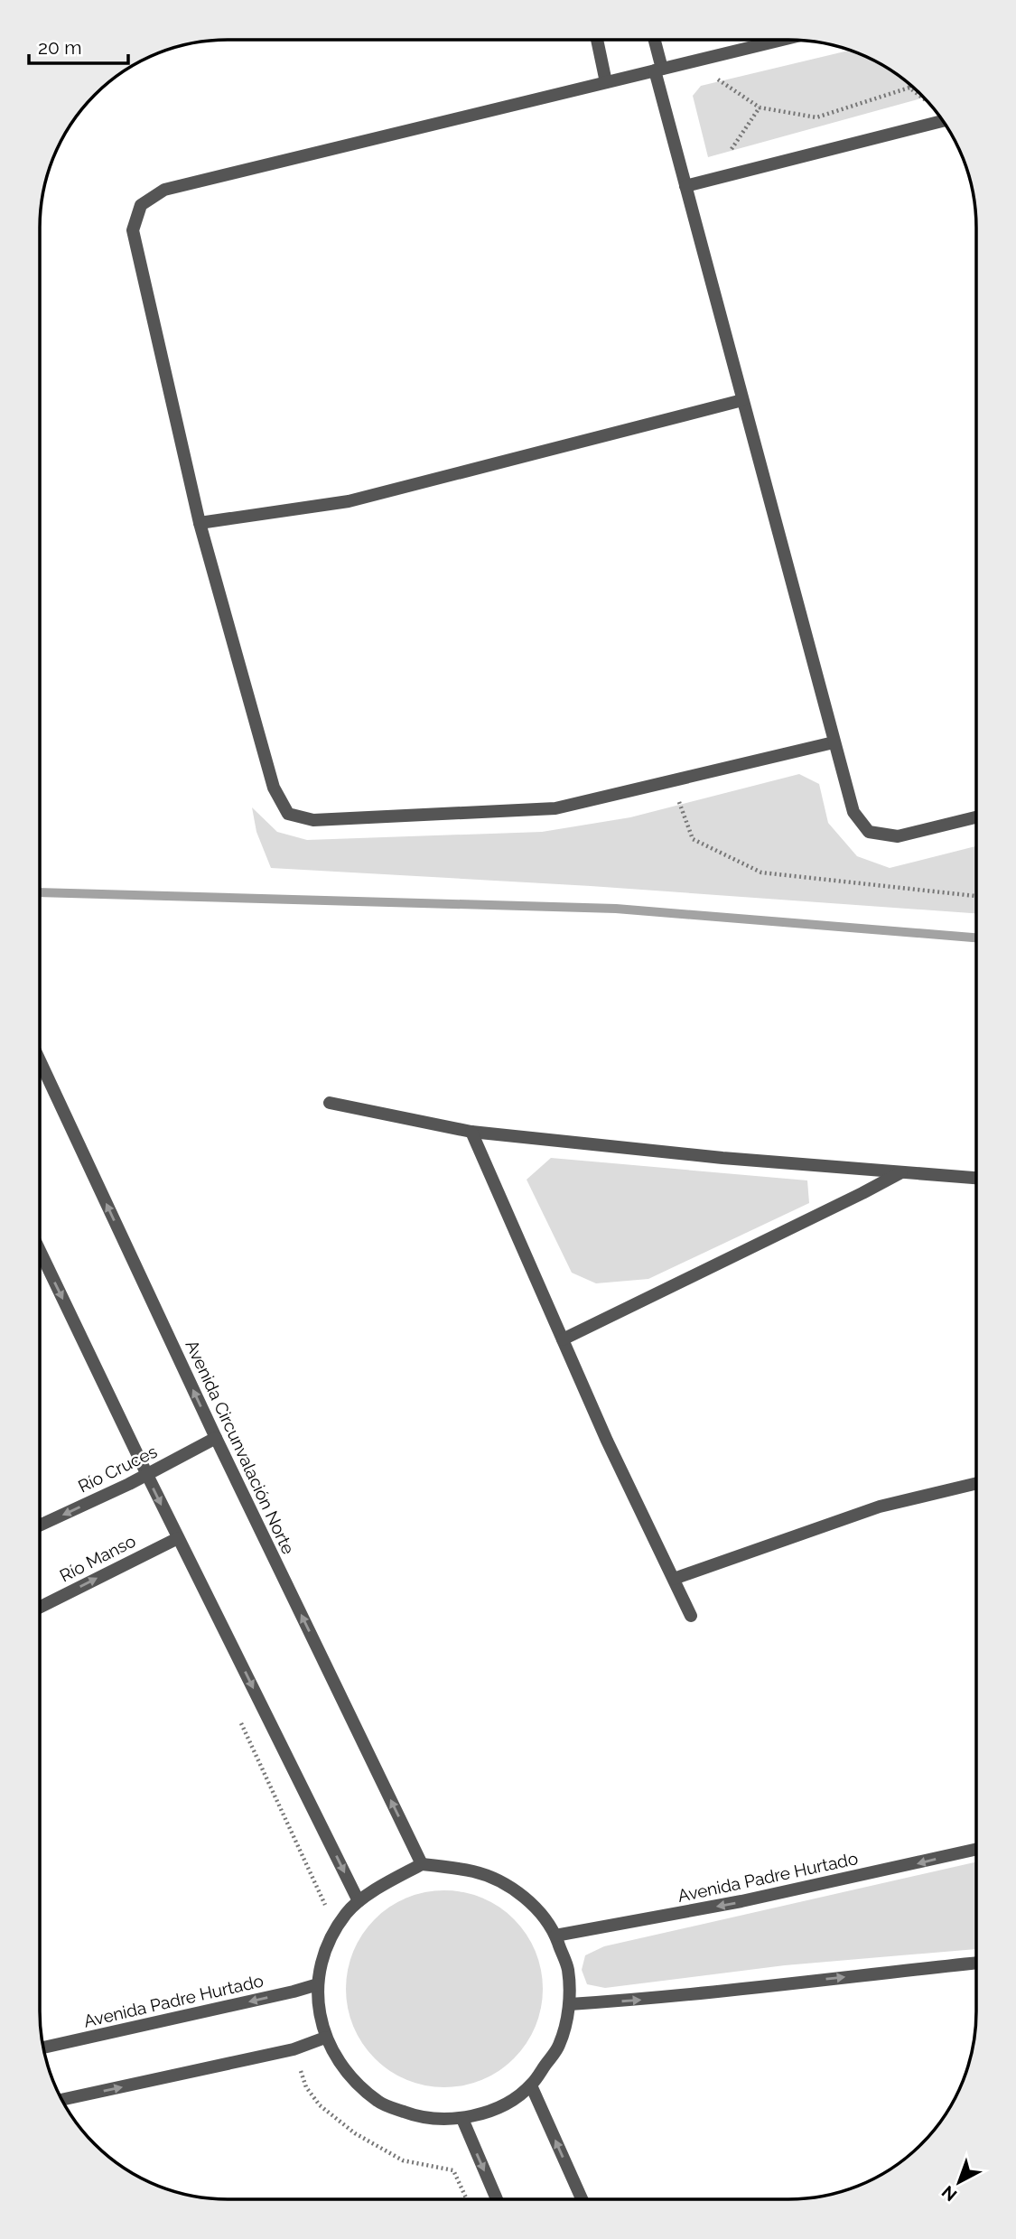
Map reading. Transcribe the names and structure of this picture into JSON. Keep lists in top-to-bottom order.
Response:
{
  "streets": {
    "street": [
      "Avenida Circunvalación Norte",
      "Río Cruces",
      "Río Manso",
      "Avenida Padre Hurtado"
    ]
  },
  "crossings": [
    ["Avenida Circunvalación Norte", "Río Cruces"]
  ],
  "one_way": ["Río Cruces", "Río Manso"],
  "scale_bar": "20 m",
  "north": "bottom left"
}
